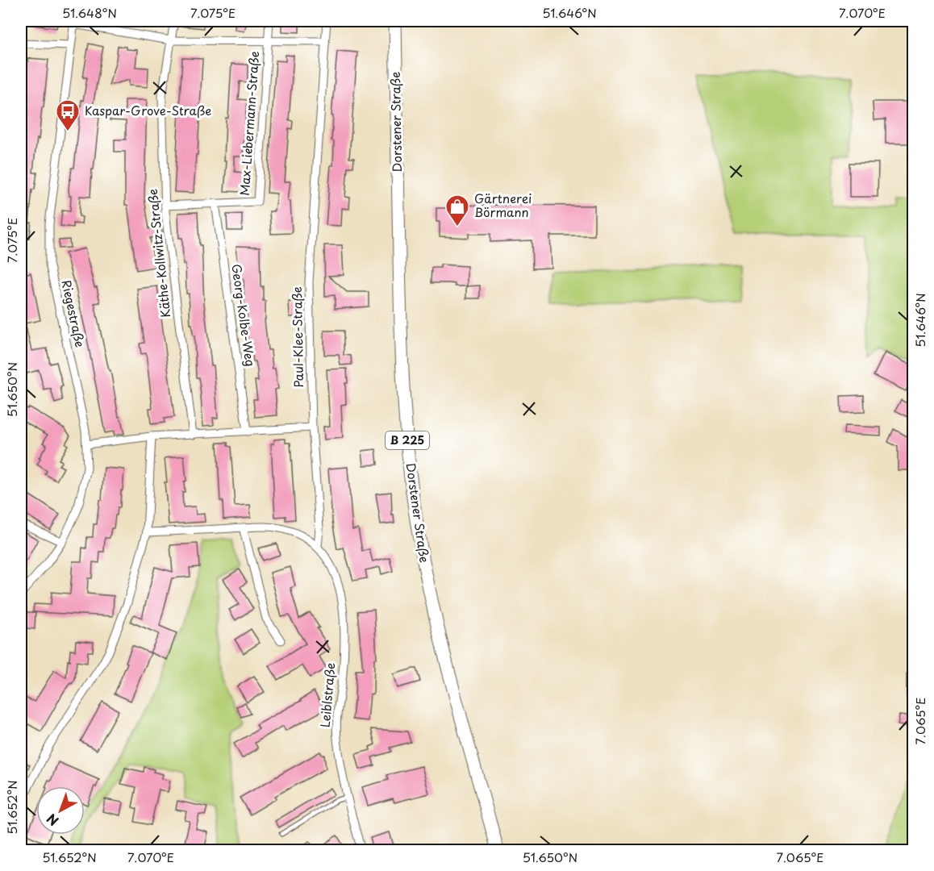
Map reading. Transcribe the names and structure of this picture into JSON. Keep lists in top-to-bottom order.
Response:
{
  "streets": {
    "main road": ["Dorstener Straße", "B 225"],
    "street": [
      "Max-Liebermann-Straße",
      "Käthe-Kollwitz-Straße",
      "Riegestraße",
      "Georg-Kolbe-Weg",
      "Paul-Klee-Straße",
      "Leiblstraße"
    ]
  },
  "crossings": [
    ["Max-Liebermann-Straße", "Käthe-Kollwitz-Straße"],
    ["Max-Liebermann-Straße", "Georg-Kolbe-Weg"]
  ],
  "places": {
    "bus stop": ["Kaspar-Grove-Straße"],
    "shop": ["Gärtnerei Börmann"]
  },
  "north": "bottom left",
  "coordinates": [
    "51.648°N",
    "7.075°E",
    "51.646°N",
    "7.070°E",
    "51.650°N",
    "7.065°E",
    "51.652°N"
  ]
}
